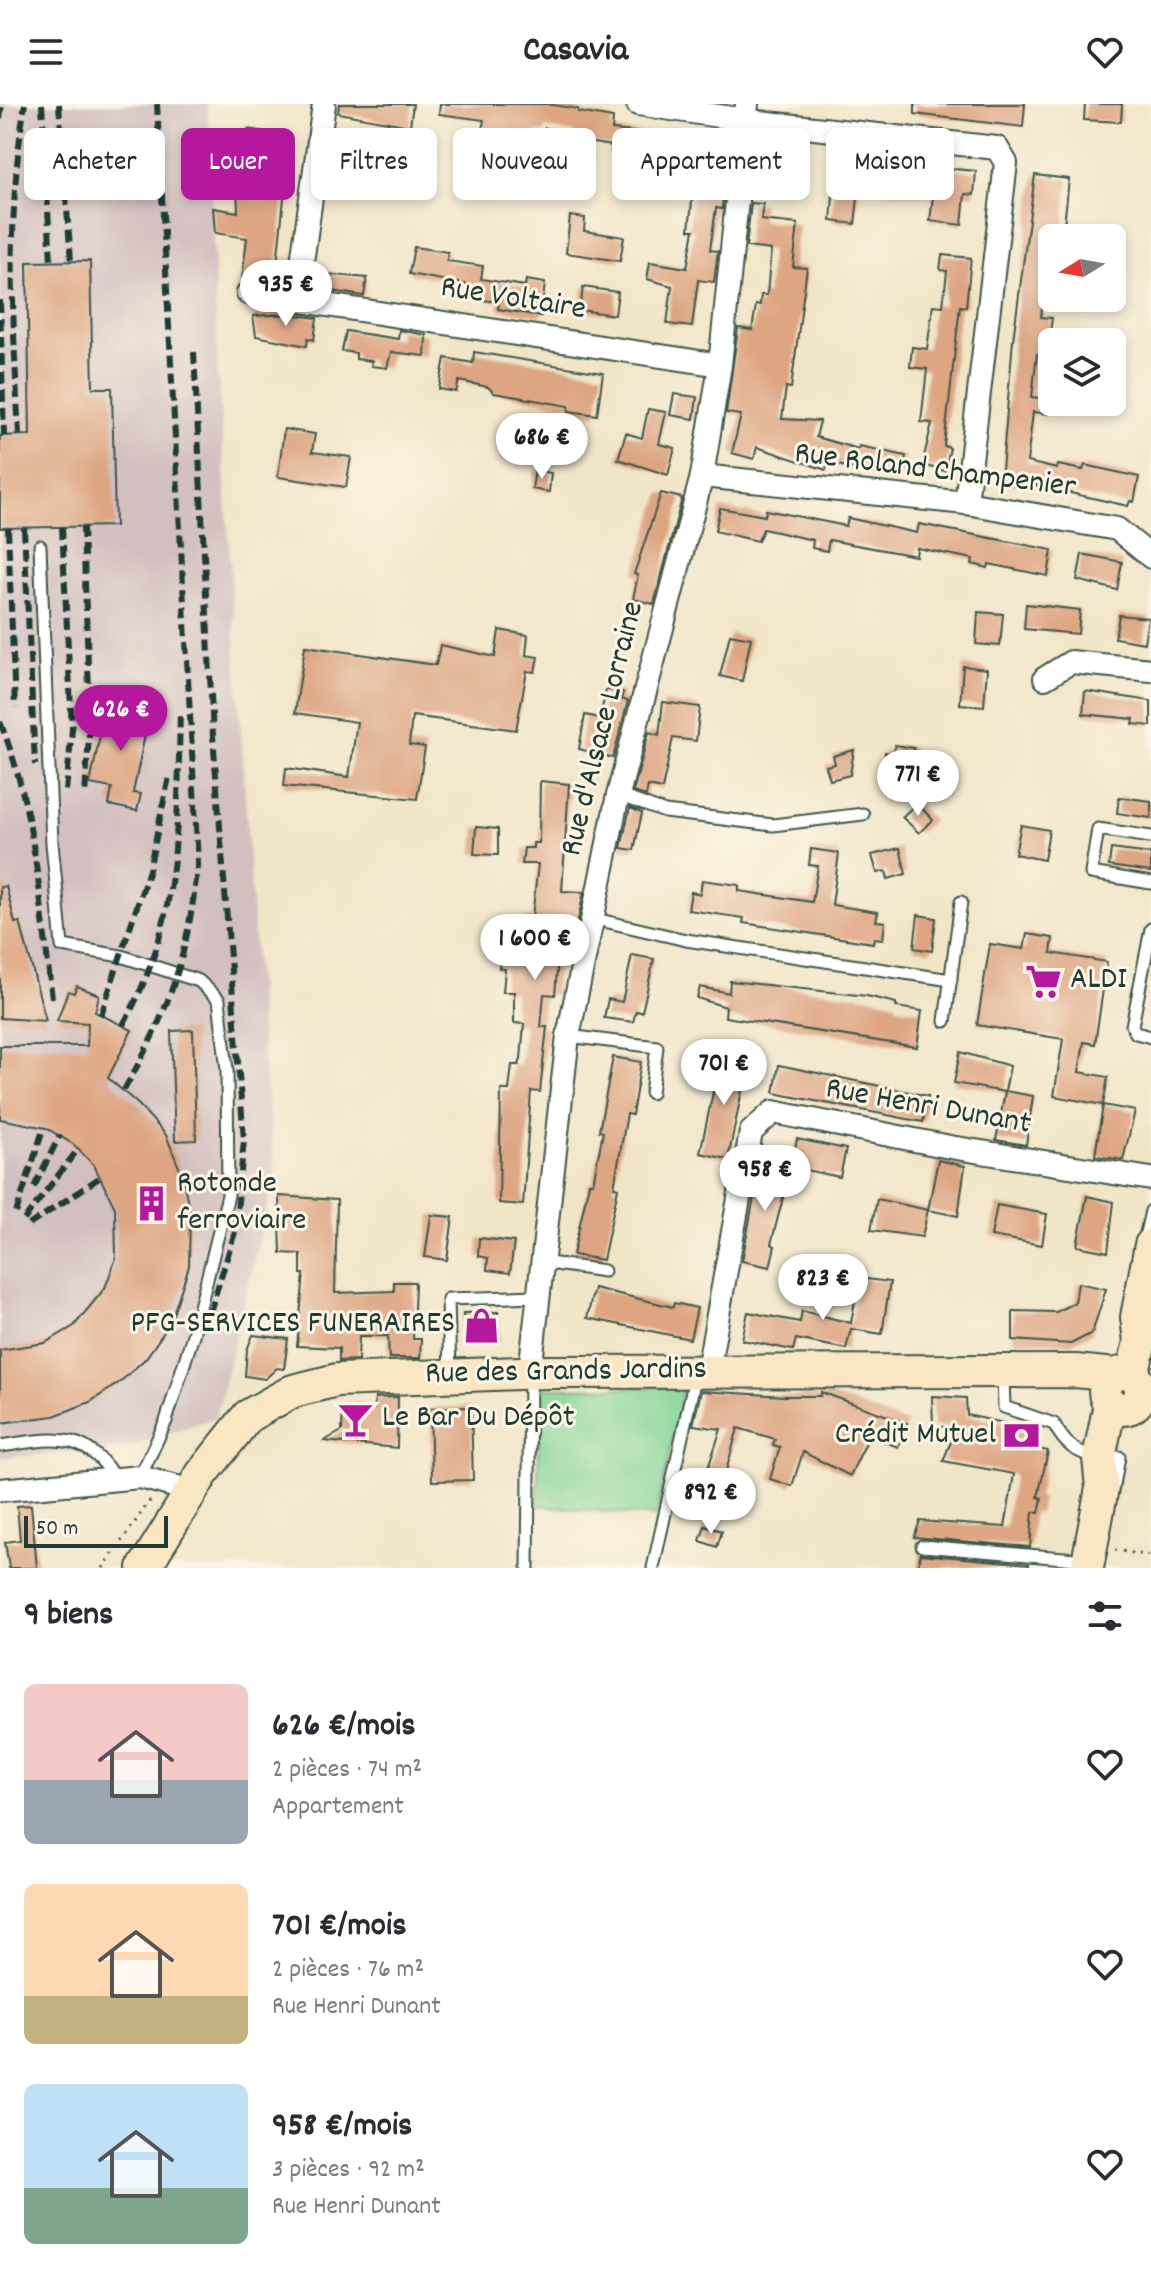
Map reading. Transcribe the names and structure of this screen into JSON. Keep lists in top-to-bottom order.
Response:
{
  "streets": {
    "main road": ["Rue des Grands Jardins"],
    "street": [
      "Rue Voltaire",
      "Rue Roland Champenier",
      "Rue d'Alsace Lorraine",
      "Rue Henri Dunant"
    ]
  },
  "crossings": [
    ["Rue Voltaire", "Rue d'Alsace Lorraine"],
    ["Rue Roland Champenier", "Rue d'Alsace Lorraine"],
    ["Rue d'Alsace Lorraine", "Rue des Grands Jardins"],
    ["Rue Henri Dunant", "Rue des Grands Jardins"]
  ],
  "places": {
    "supermarket": ["ALDI"],
    "building": ["Rotonde ferroviaire"],
    "shop": ["PFG-SERVICES FUNERAIRES"],
    "bar": ["Le Bar Du Dépôt"],
    "bank": ["Crédit Mutuel"]
  },
  "scale_bar": "50 m",
  "north": "left",
  "page": {
    "header": "Casavia",
    "chip": [
      "Acheter",
      "Louer",
      "Filtres",
      "Nouveau",
      "Appartement",
      "Maison"
    ],
    "price": [
      "935 €",
      "686 €",
      "626 €",
      "771 €",
      "1 600 €",
      "701 €",
      "958 €",
      "823 €",
      "892 €"
    ],
    "scale": "50 m",
    "heading": "9 biens",
    "list": [
      {
        "name": "626 €/mois",
        "note": "2 pièces · 74 m² · Appartement"
      },
      {
        "name": "701 €/mois",
        "note": "2 pièces · 76 m² · Rue Henri Dunant"
      },
      {
        "name": "958 €/mois",
        "note": "3 pièces · 92 m² · Rue Henri Dunant"
      }
    ]
  }
}
